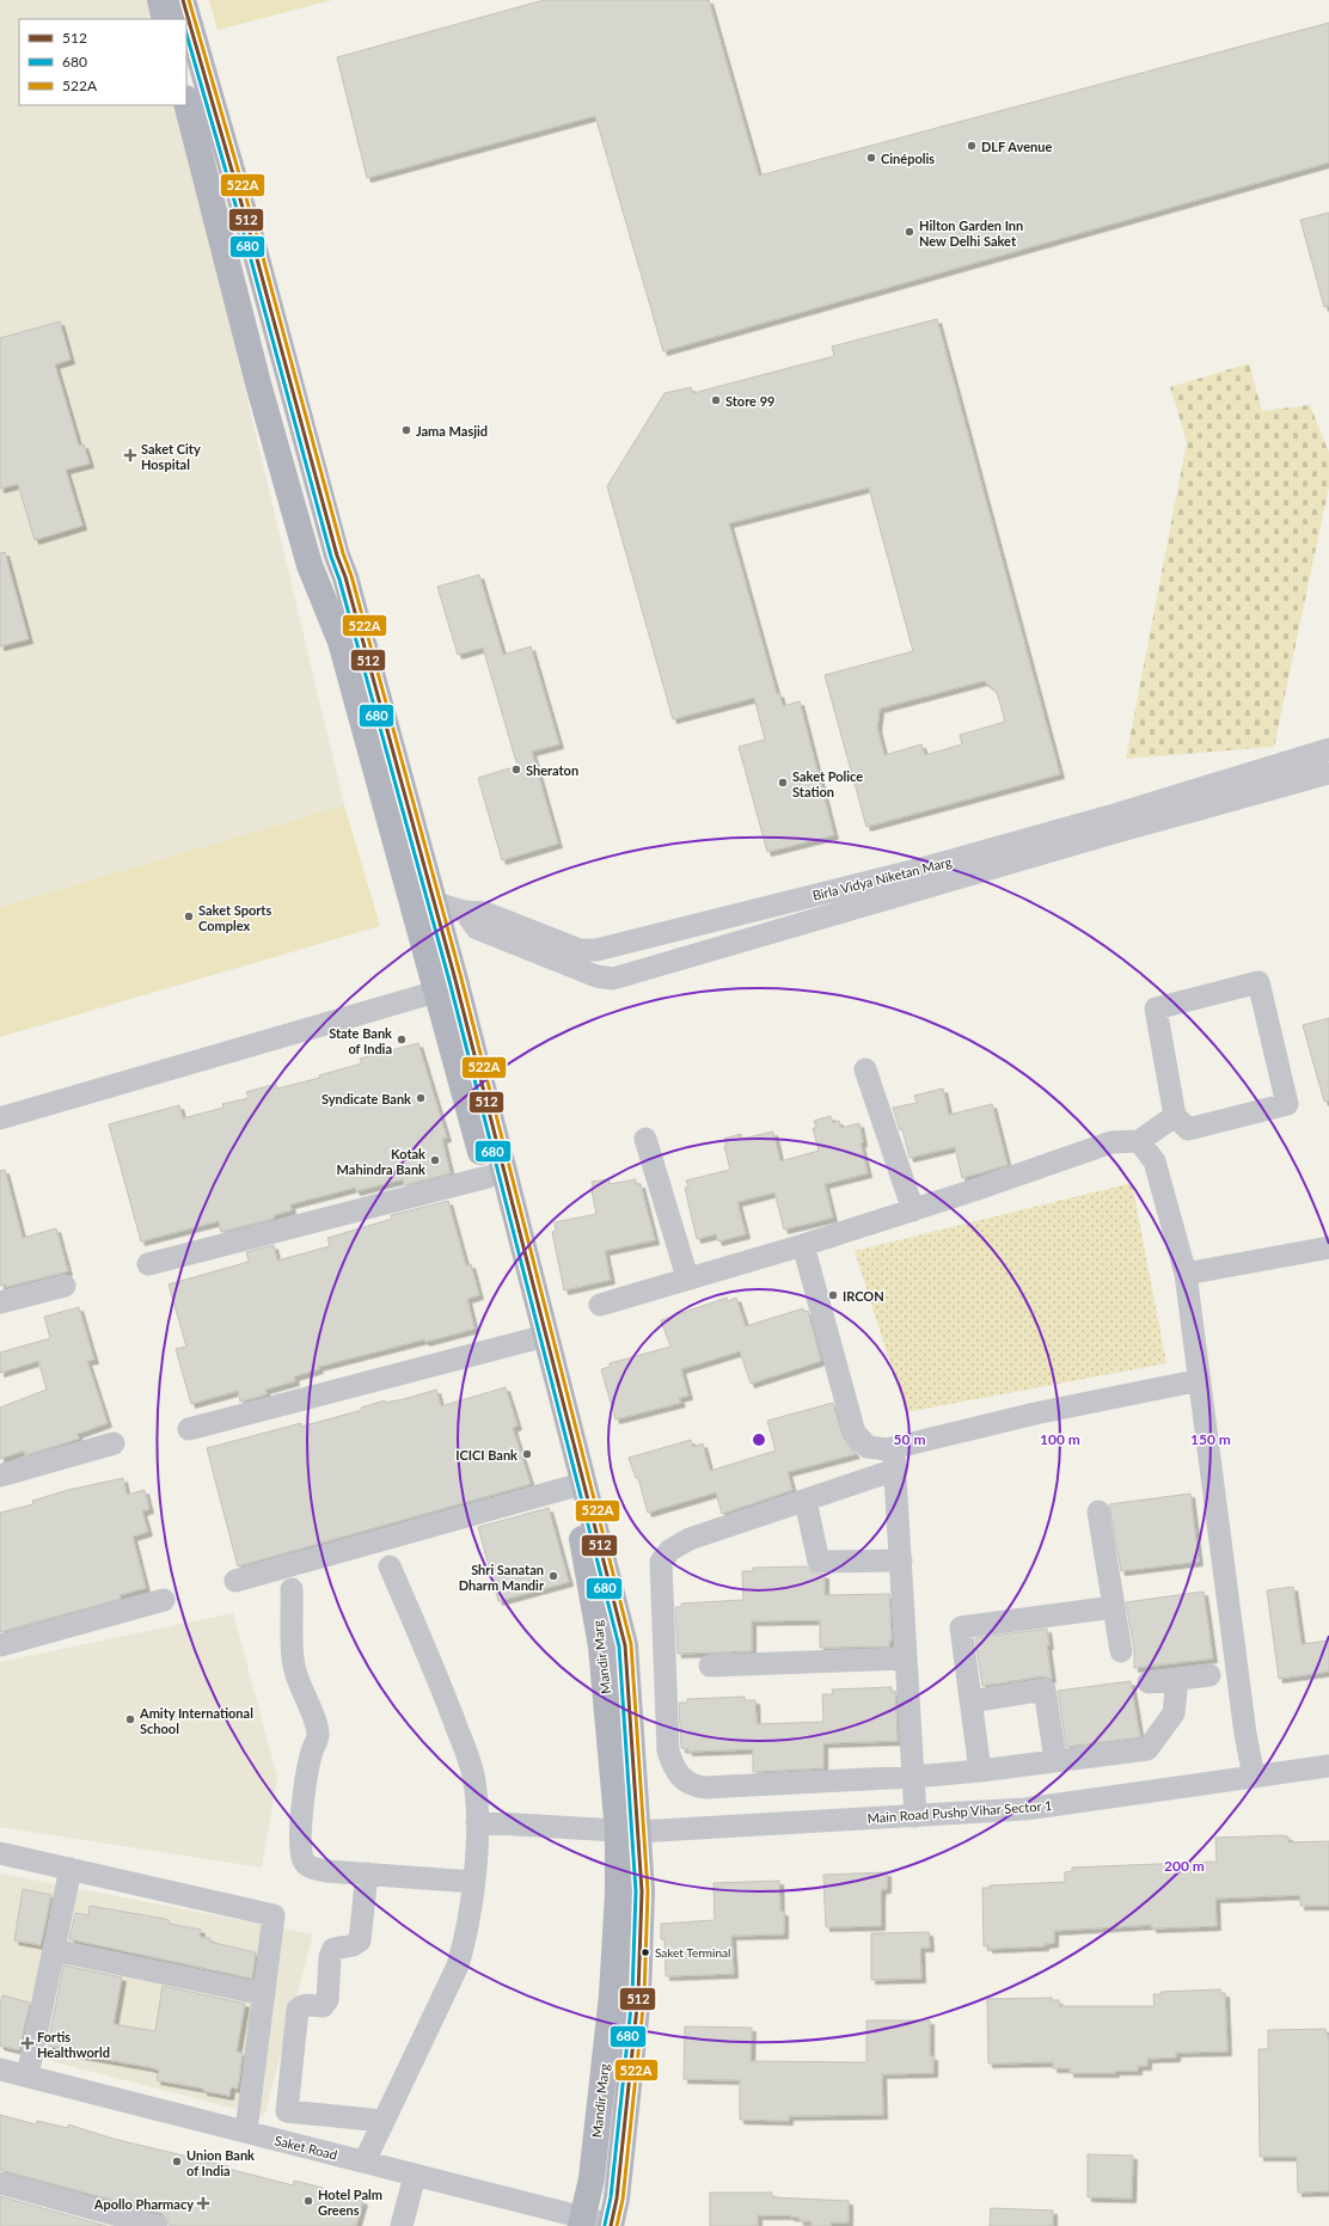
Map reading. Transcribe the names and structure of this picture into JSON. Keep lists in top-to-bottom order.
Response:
{
  "streets": {
    "main road": ["Mandir Marg"],
    "street": ["Birla Vidya Niketan Marg", "Main Road Pushp Vihar Sector 1", "Saket Road"]
  },
  "crossings": [
    ["Mandir Marg", "Main Road Pushp Vihar Sector 1"],
    ["Mandir Marg", "Saket Road"]
  ],
  "places": {
    "other": [
      "DLF Avenue",
      "Cinépolis",
      "Hilton Garden Inn New Delhi Saket",
      "Store 99",
      "Jama Masjid",
      "Sheraton",
      "Saket Police Station",
      "Saket Sports Complex",
      "State Bank of India",
      "Syndicate Bank",
      "Kotak Mahindra Bank",
      "IRCON",
      "ICICI Bank",
      "Shri Sanatan Dharm Mandir",
      "Amity International School",
      "Saket Terminal",
      "Union Bank of India",
      "Hotel Palm Greens"
    ],
    "health": ["Saket City Hospital", "Fortis Healthworld", "Apollo Pharmacy"]
  },
  "lines": ["transit line 512", "transit line 522A", "transit line 680"],
  "legend": ["512", "680", "522A"],
  "rings": [
    "50 m",
    "100 m",
    "150 m",
    "200 m"
  ]
}
